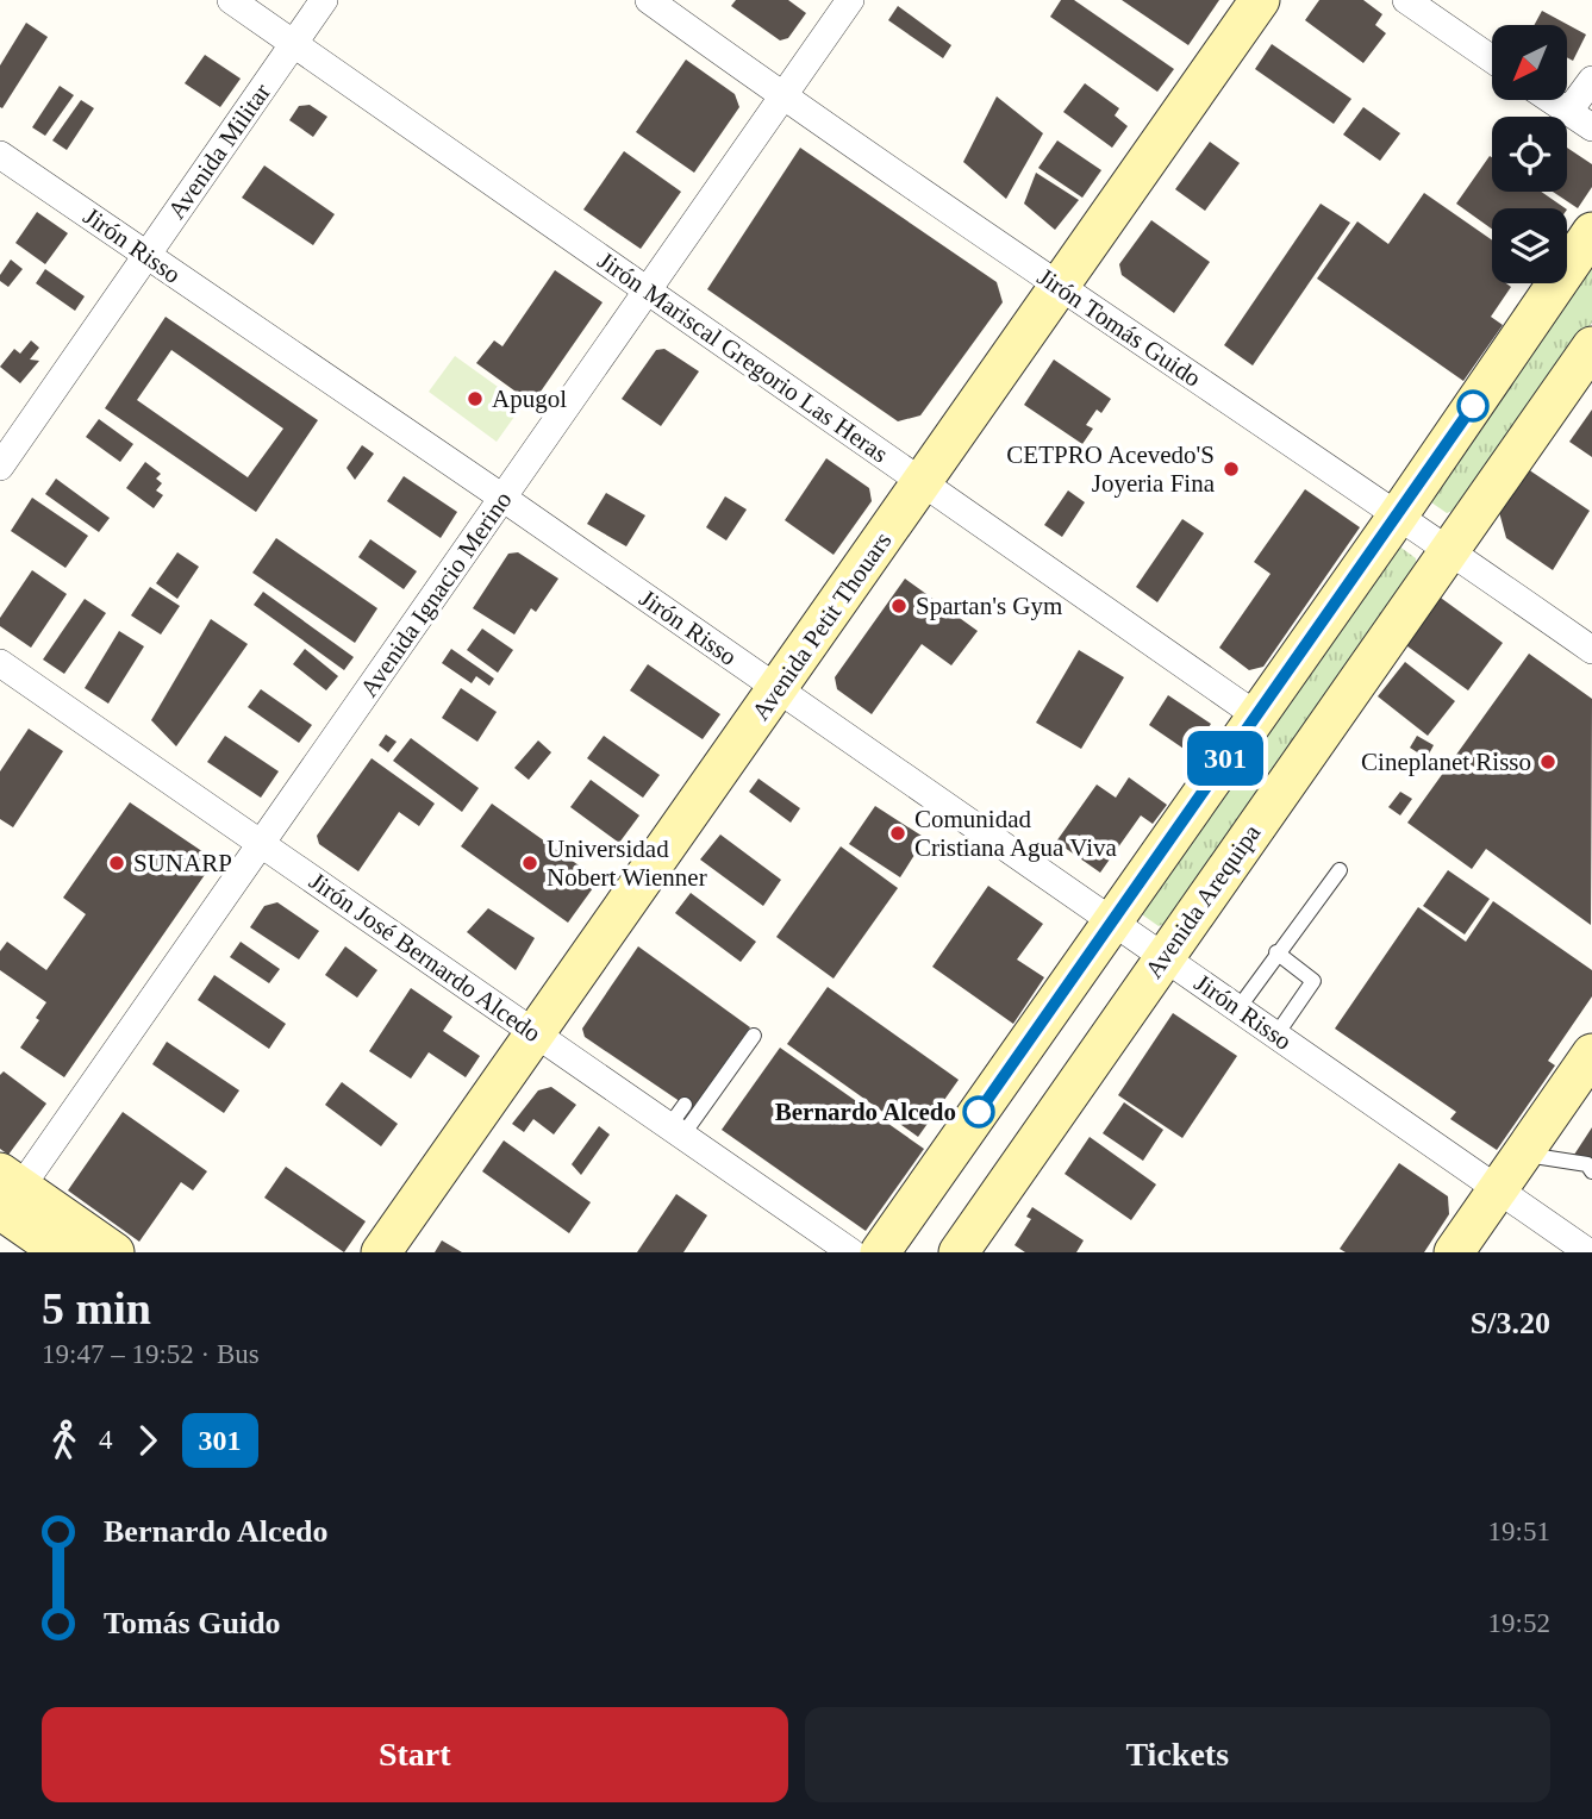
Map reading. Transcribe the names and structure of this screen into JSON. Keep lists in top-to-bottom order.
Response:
{
  "streets": {
    "main road": ["Avenida Petit Thouars", "Avenida Arequipa"],
    "street": [
      "Avenida Militar",
      "Jirón Risso",
      "Jirón Tomás Guido",
      "Jirón Mariscal Gregorio Las Heras",
      "Avenida Ignacio Merino",
      "Jirón José Bernardo Alcedo"
    ]
  },
  "crossings": [
    ["Avenida Militar", "Jirón Risso"],
    ["Avenida Militar", "Jirón Mariscal Gregorio Las Heras"],
    ["Jirón Risso", "Avenida Ignacio Merino"],
    ["Jirón Risso", "Avenida Petit Thouars"],
    ["Jirón Risso", "Avenida Arequipa"],
    ["Jirón Tomás Guido", "Avenida Ignacio Merino"],
    ["Jirón Tomás Guido", "Avenida Petit Thouars"],
    ["Jirón Tomás Guido", "Avenida Arequipa"],
    ["Jirón Mariscal Gregorio Las Heras", "Avenida Ignacio Merino"],
    ["Jirón Mariscal Gregorio Las Heras", "Avenida Petit Thouars"],
    ["Avenida Ignacio Merino", "Jirón José Bernardo Alcedo"],
    ["Avenida Petit Thouars", "Jirón José Bernardo Alcedo"]
  ],
  "places": [
    "Apugol",
    "CETPRO Acevedo'S Joyeria Fina",
    "Spartan's Gym",
    "Cineplanet Risso",
    "Comunidad Cristiana Agua Viva",
    "SUNARP",
    "Universidad Nobert Wienner",
    "Bernardo Alcedo"
  ],
  "lines": ["bus line 301"],
  "north": "bottom left",
  "page": {
    "on_map": "301",
    "heading": ["5 min", "19:47 – 19:52 · Bus", "S/3.20"],
    "legs": ["4", "301"],
    "list": [
      {
        "name": "Bernardo Alcedo",
        "value": "19:51"
      },
      {
        "name": "Tomás Guido",
        "value": "19:52"
      }
    ],
    "buttons": ["Start", "Tickets"]
  }
}
